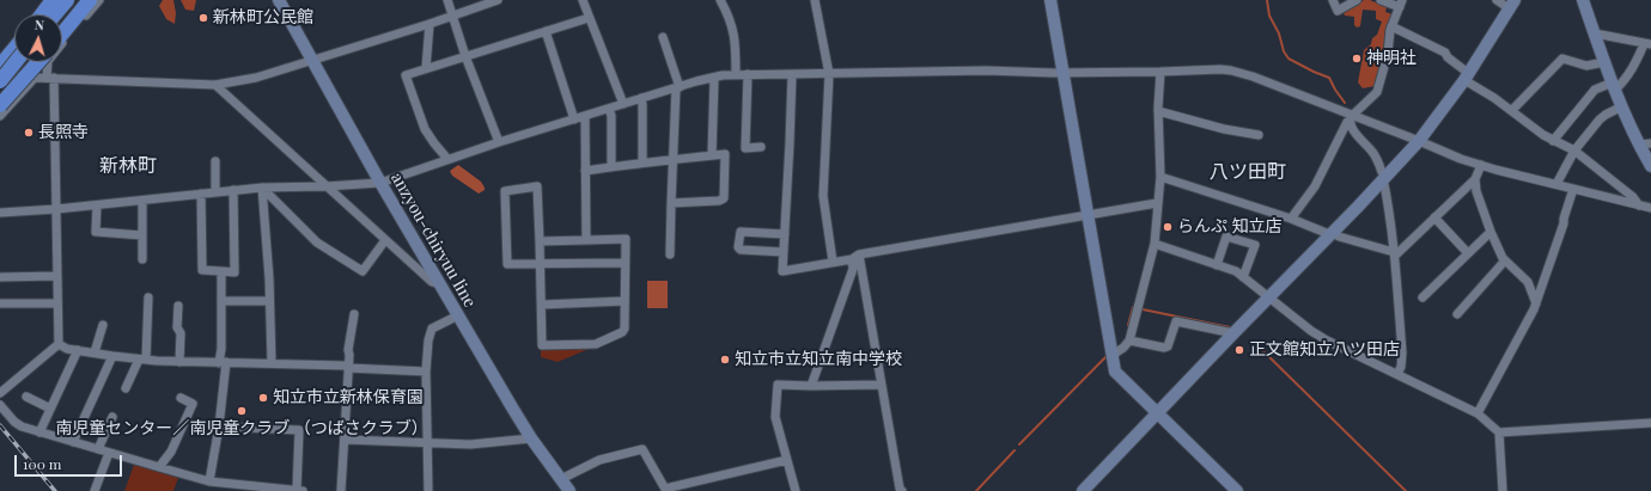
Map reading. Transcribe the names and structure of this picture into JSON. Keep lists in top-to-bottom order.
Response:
{
  "streets": {
    "street": ["anzyou-chiryuu line"]
  },
  "districts": ["新林町", "八ツ田町"],
  "places": [
    "新林町公民館",
    "神明社",
    "長照寺",
    "らんぷ 知立店",
    "正文館知立八ツ田店",
    "知立市立知立南中学校",
    "知立市立新林保育園",
    "南児童センター／南児童クラブ （つばさクラブ）"
  ],
  "scale_bar": "100 m",
  "north": "top"
}
